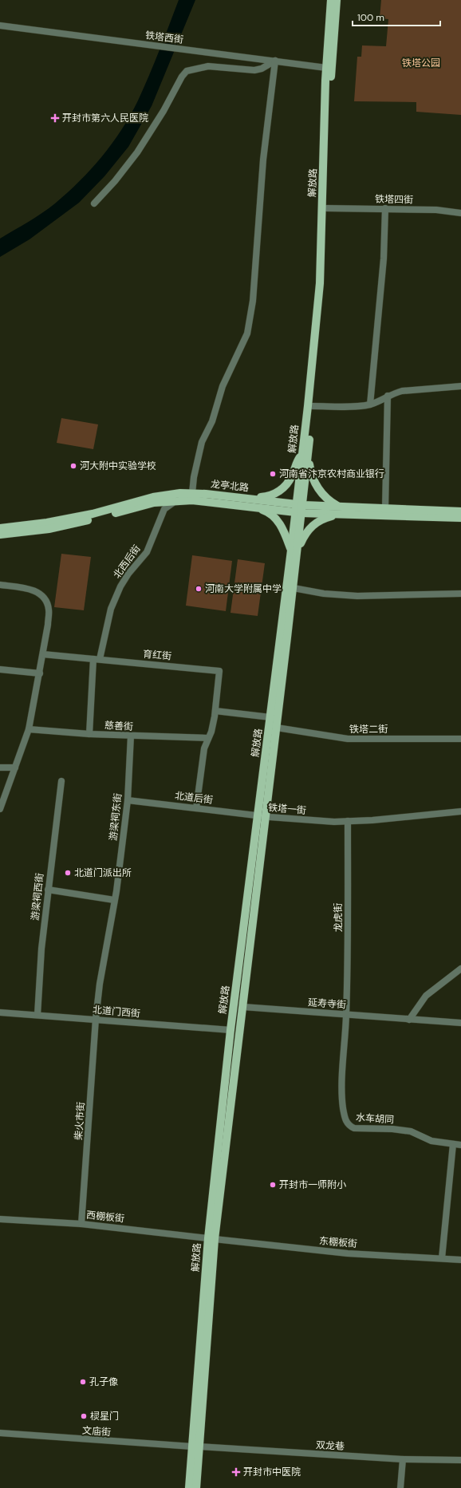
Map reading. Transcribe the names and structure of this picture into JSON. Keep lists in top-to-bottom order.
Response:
{
  "streets": {
    "main road": ["解放路", "龙亭北路"],
    "street": [
      "铁塔西街",
      "铁塔四街",
      "北西后街",
      "育红街",
      "慈善街",
      "铁塔二街",
      "北道后街",
      "铁塔一街",
      "游梁祠东街",
      "游梁祠西街",
      "龙虎街",
      "延寿寺街",
      "北道门西街",
      "水车胡同",
      "柴火市街",
      "西棚板街",
      "东棚板街",
      "文庙街",
      "双龙巷"
    ]
  },
  "crossings": [
    ["铁塔西街", "解放路"],
    ["解放路", "铁塔四街"],
    ["解放路", "龙亭北路"],
    ["解放路", "铁塔二街"],
    ["解放路", "北道后街"],
    ["解放路", "铁塔一街"],
    ["解放路", "延寿寺街"],
    ["解放路", "北道门西街"],
    ["解放路", "西棚板街"],
    ["解放路", "东棚板街"],
    ["解放路", "文庙街"],
    ["解放路", "双龙巷"],
    ["龙亭北路", "北西后街"],
    ["北西后街", "育红街"],
    ["慈善街", "游梁祠东街"],
    ["北道后街", "铁塔一街"],
    ["北道后街", "游梁祠东街"],
    ["铁塔一街", "龙虎街"],
    ["游梁祠东街", "北道门西街"],
    ["游梁祠东街", "柴火市街"],
    ["游梁祠西街", "北道门西街"],
    ["龙虎街", "延寿寺街"],
    ["龙虎街", "水车胡同"],
    ["延寿寺街", "水车胡同"],
    ["北道门西街", "柴火市街"],
    ["柴火市街", "西棚板街"],
    ["西棚板街", "东棚板街"],
    ["文庙街", "双龙巷"]
  ],
  "parks": ["铁塔公园"],
  "places": {
    "health": ["开封市第六人民医院", "开封市中医院"],
    "other": [
      "河大附中实验学校",
      "河南省汴京农村商业银行",
      "河南大学附属中学",
      "北道门派出所",
      "开封市一师附小",
      "孔子像",
      "棂星门"
    ]
  },
  "scale_bar": "100 m"
}
